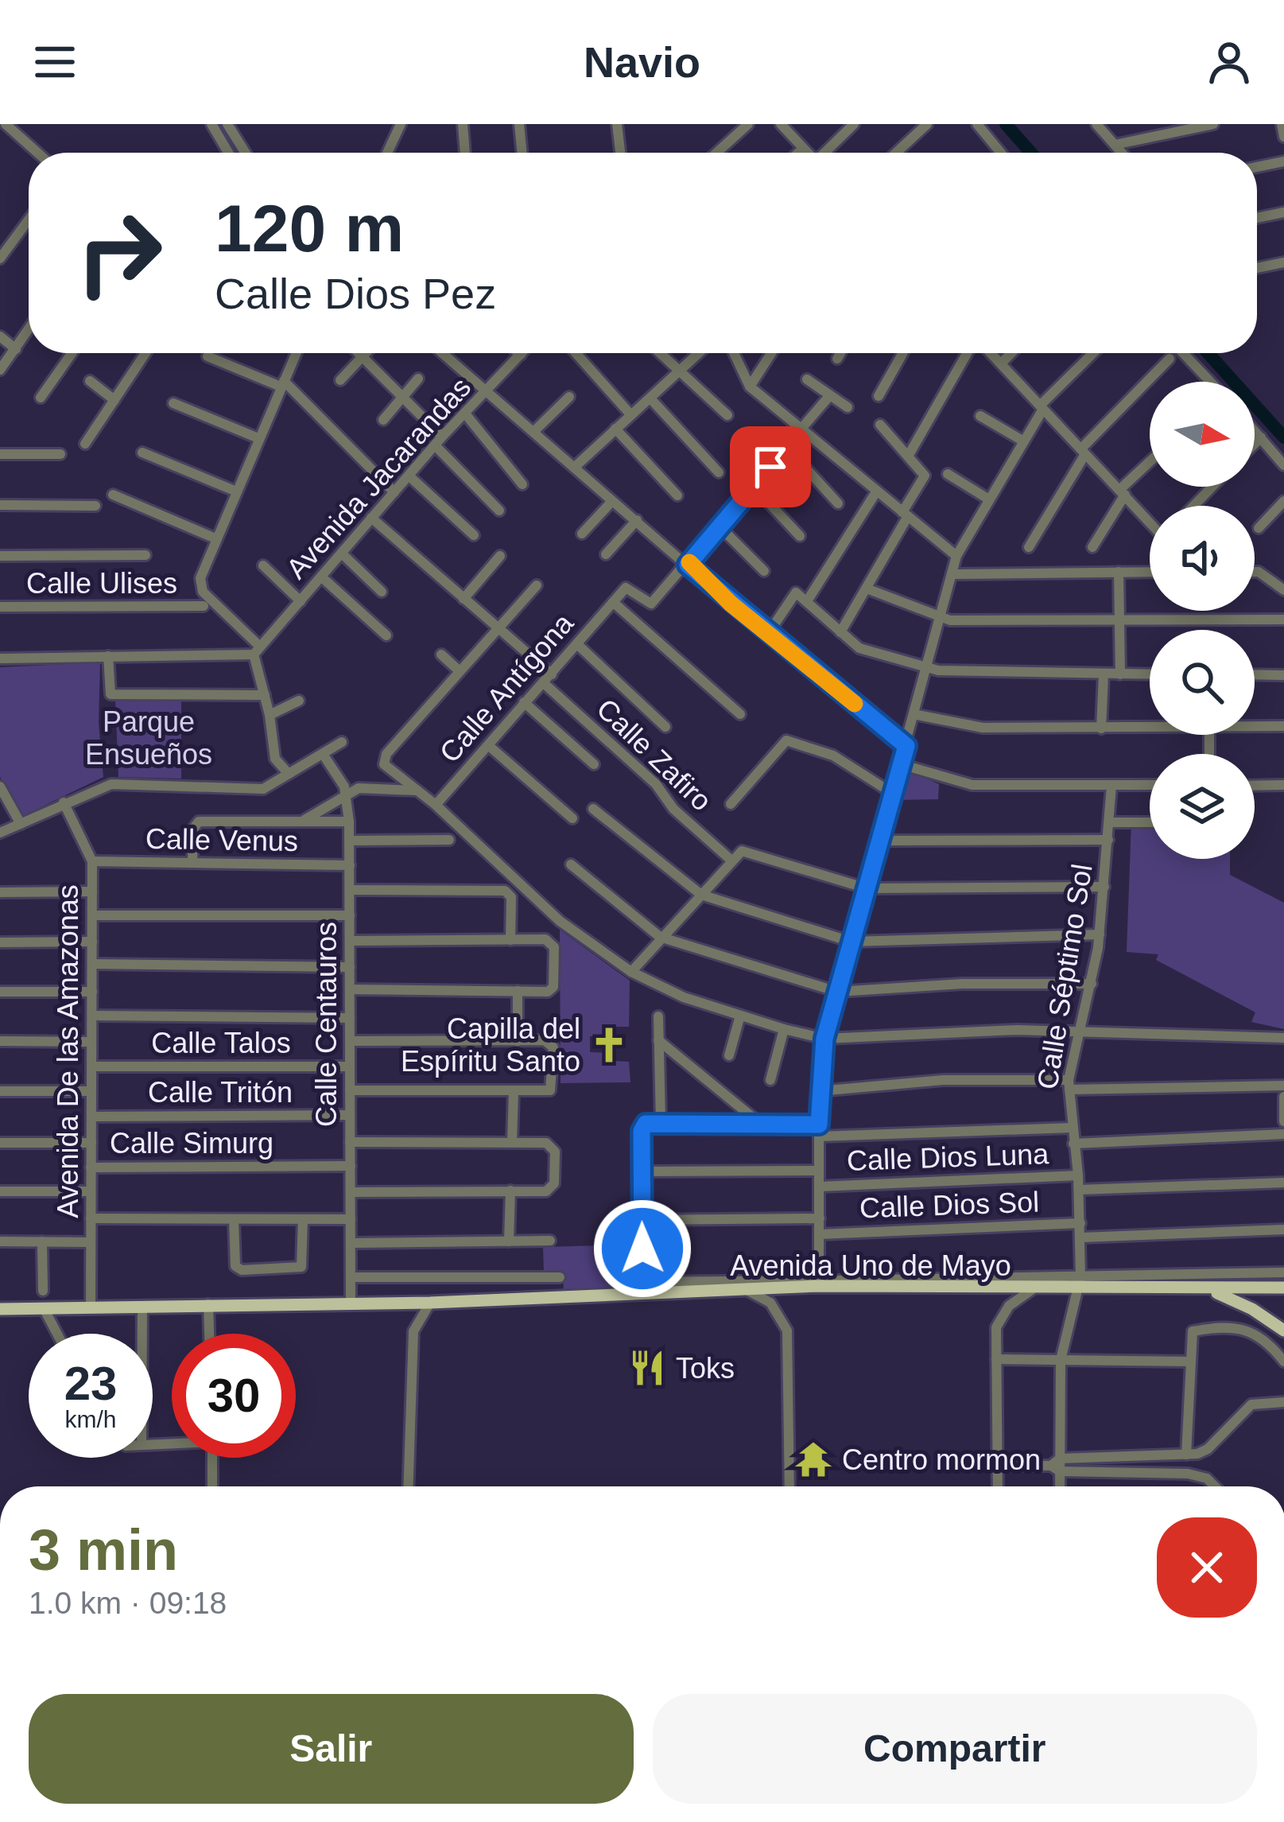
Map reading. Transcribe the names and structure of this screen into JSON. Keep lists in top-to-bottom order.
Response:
{
  "streets": {
    "main road": ["Avenida Uno de Mayo"],
    "street": [
      "Avenida Jacarandas",
      "Calle Ulises",
      "Calle Antígona",
      "Calle Zafiro",
      "Calle Venus",
      "Calle Séptimo Sol",
      "Calle Centauros",
      "Calle Talos",
      "Avenida De las Amazonas",
      "Calle Tritón",
      "Calle Simurg",
      "Calle Dios Luna",
      "Calle Dios Sol"
    ]
  },
  "crossings": [
    ["Avenida Jacarandas", "Calle Zafiro"],
    ["Calle Antígona", "Calle Zafiro"],
    ["Calle Venus", "Calle Centauros"],
    ["Calle Venus", "Avenida De las Amazonas"],
    ["Calle Séptimo Sol", "Calle Dios Luna"],
    ["Calle Séptimo Sol", "Calle Dios Sol"],
    ["Calle Séptimo Sol", "Avenida Uno de Mayo"],
    ["Calle Centauros", "Calle Talos"],
    ["Calle Centauros", "Calle Tritón"],
    ["Calle Centauros", "Calle Simurg"],
    ["Calle Centauros", "Avenida Uno de Mayo"],
    ["Calle Talos", "Avenida De las Amazonas"],
    ["Avenida De las Amazonas", "Calle Tritón"],
    ["Avenida De las Amazonas", "Calle Simurg"],
    ["Avenida De las Amazonas", "Avenida Uno de Mayo"]
  ],
  "parks": ["Parque Ensueños"],
  "places": {
    "church": ["Capilla del Espíritu Santo"],
    "restaurant": ["Toks"],
    "temple": ["Centro mormon"]
  },
  "north": "right",
  "page": {
    "header": "Navio",
    "turn": ["120 m", "Calle Dios Pez"],
    "speed": "23 km/h",
    "limit": "30",
    "heading": ["3 min", "1.0 km · 09:18"],
    "buttons": ["Salir", "Compartir"]
  }
}
